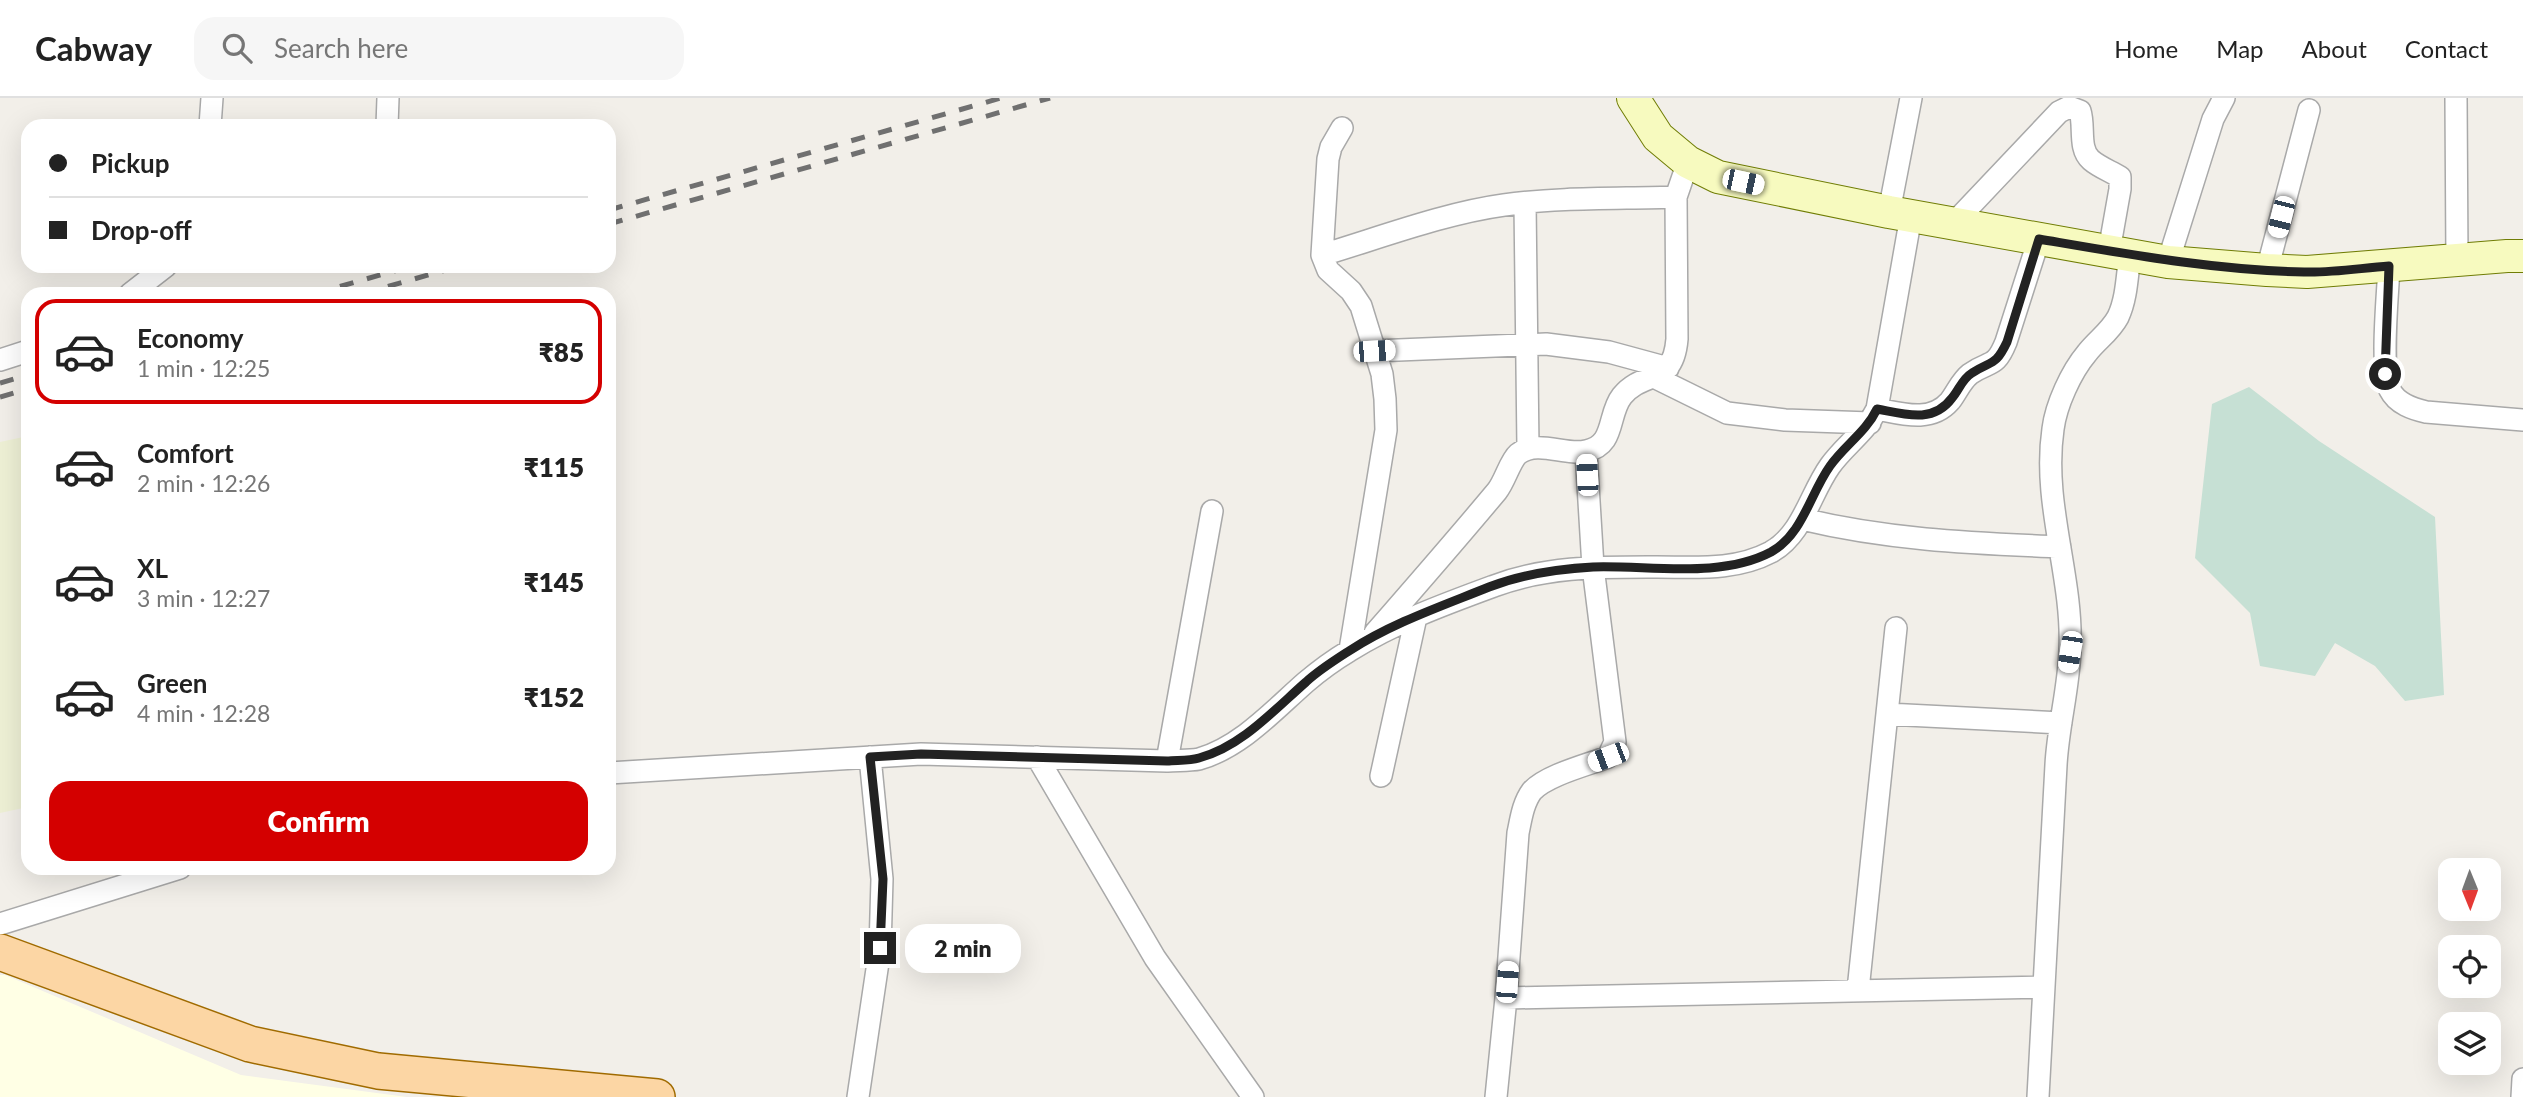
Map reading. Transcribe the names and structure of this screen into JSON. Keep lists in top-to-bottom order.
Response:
{
  "north": "bottom",
  "page": {
    "header": "Cabway",
    "search": "Search here",
    "nav": [
      "Home",
      "Map",
      "About",
      "Contact"
    ],
    "banner": ["Pickup", "Drop-off"],
    "list": [
      {
        "name": "Economy",
        "note": "1 min · 12:25",
        "value": "₹85"
      },
      {
        "name": "Comfort",
        "note": "2 min · 12:26",
        "value": "₹115"
      },
      {
        "name": "XL",
        "note": "3 min · 12:27",
        "value": "₹145"
      },
      {
        "name": "Green",
        "note": "4 min · 12:28",
        "value": "₹152"
      }
    ],
    "buttons": "Confirm",
    "bubble": "2 min"
  }
}
